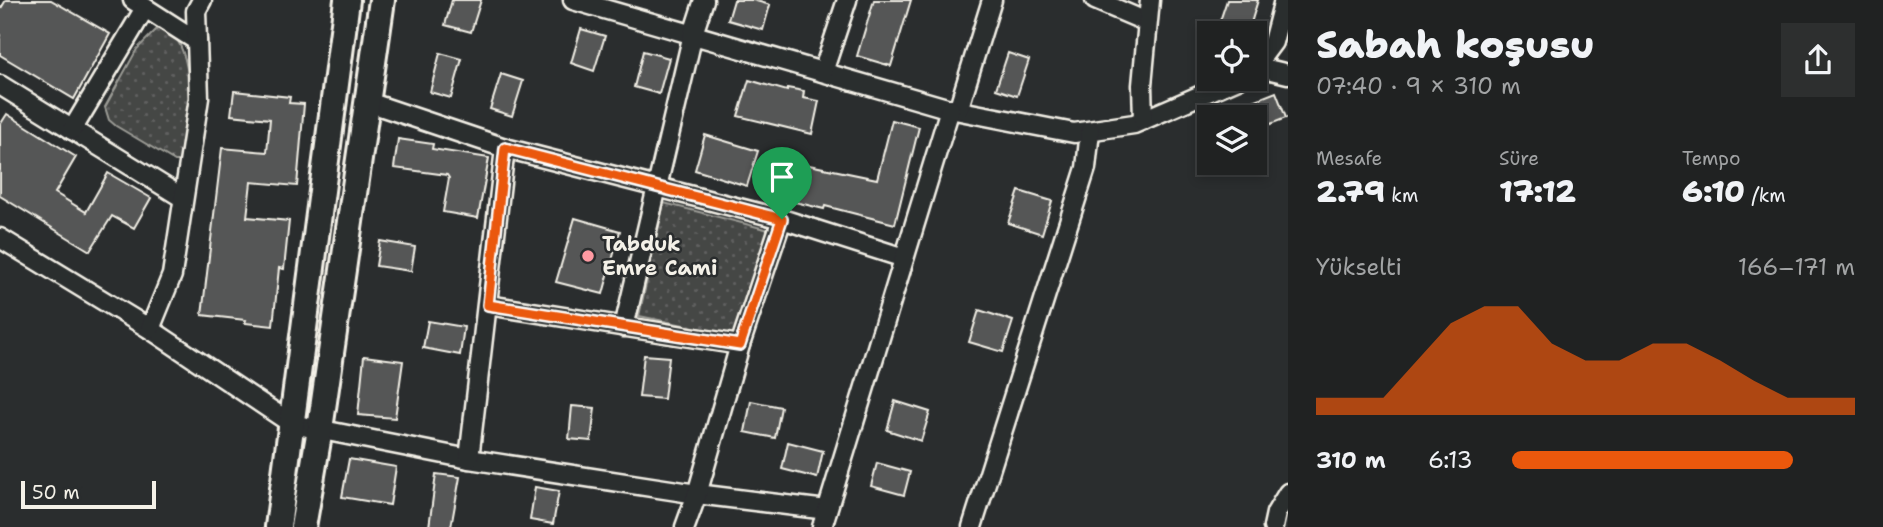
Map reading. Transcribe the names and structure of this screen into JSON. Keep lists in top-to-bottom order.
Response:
{
  "places": ["Tabduk Emre Cami"],
  "scale_bar": "50 m",
  "page": {
    "heading": ["Sabah koşusu", "07:40 · 9 × 310 m"],
    "stats": [
      ["Mesafe", "2.79 km"],
      ["Süre", "17:12"],
      ["Tempo", "6:10 /km"]
    ],
    "chart": ["Yükselti", "166–171 m"],
    "list": [
      {
        "name": "310 m",
        "note": "6:13"
      }
    ],
    "scale": "50 m"
  }
}
